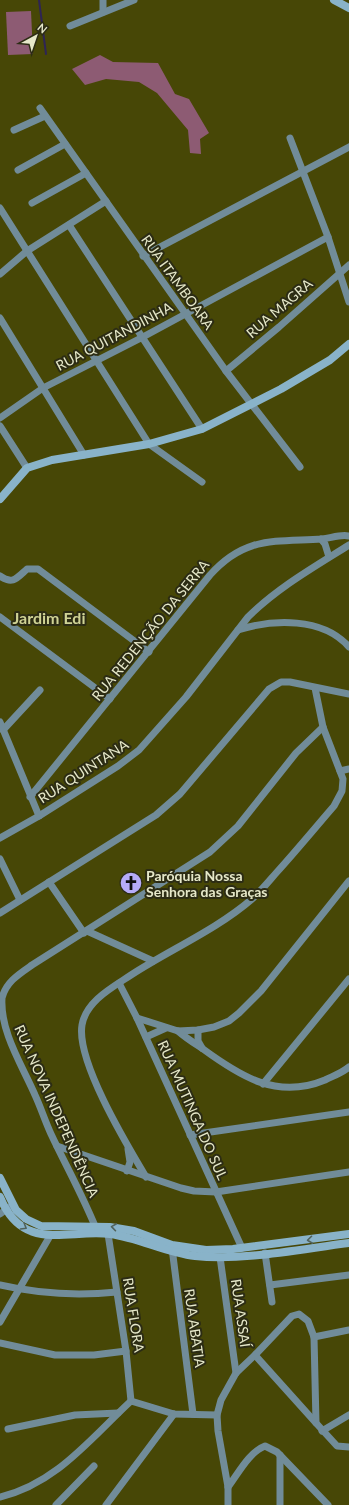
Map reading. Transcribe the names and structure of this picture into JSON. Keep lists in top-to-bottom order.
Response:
{
  "streets": {
    "street": [
      "RUA ITAMBOARA",
      "RUA MAGRA",
      "RUA QUITANDINHA",
      "RUA REDENÇÃO DA SERRA",
      "RUA QUINTANA",
      "RUA MUTINGA DO SUL",
      "RUA NOVA INDEPENDÊNCIA",
      "RUA ASSAÍ",
      "RUA FLORA",
      "RUA ABATIA"
    ]
  },
  "crossings": [
    ["RUA ITAMBOARA", "RUA MAGRA"],
    ["RUA ITAMBOARA", "RUA QUITANDINHA"]
  ],
  "districts": ["Jardim Edi"],
  "places": {
    "church": ["Paróquia Nossa Senhora das Graças"]
  },
  "north": "top right"
}
